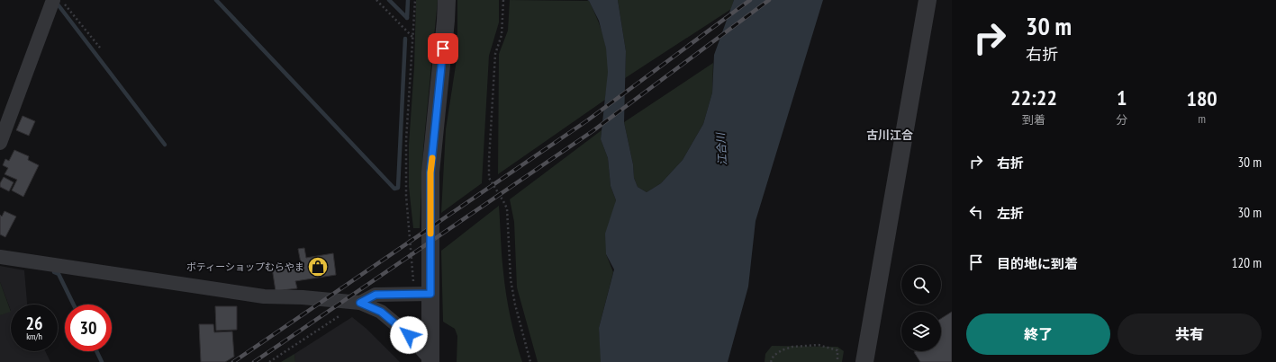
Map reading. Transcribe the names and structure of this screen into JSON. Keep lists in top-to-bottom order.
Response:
{
  "districts": ["古川江合"],
  "water": ["江合川"],
  "places": {
    "shop": ["ボティーショップむらやま"]
  },
  "page": {
    "turn": ["30 m", "右折"],
    "eta": [
      "22:22",
      "到着",
      "1",
      "分",
      "180",
      "m"
    ],
    "list": [
      {
        "name": "右折",
        "value": "30 m"
      },
      {
        "name": "左折",
        "value": "30 m"
      },
      {
        "name": "目的地に到着",
        "value": "120 m"
      }
    ],
    "speed": "26 km/h",
    "limit": "30",
    "buttons": ["終了", "共有"]
  }
}
